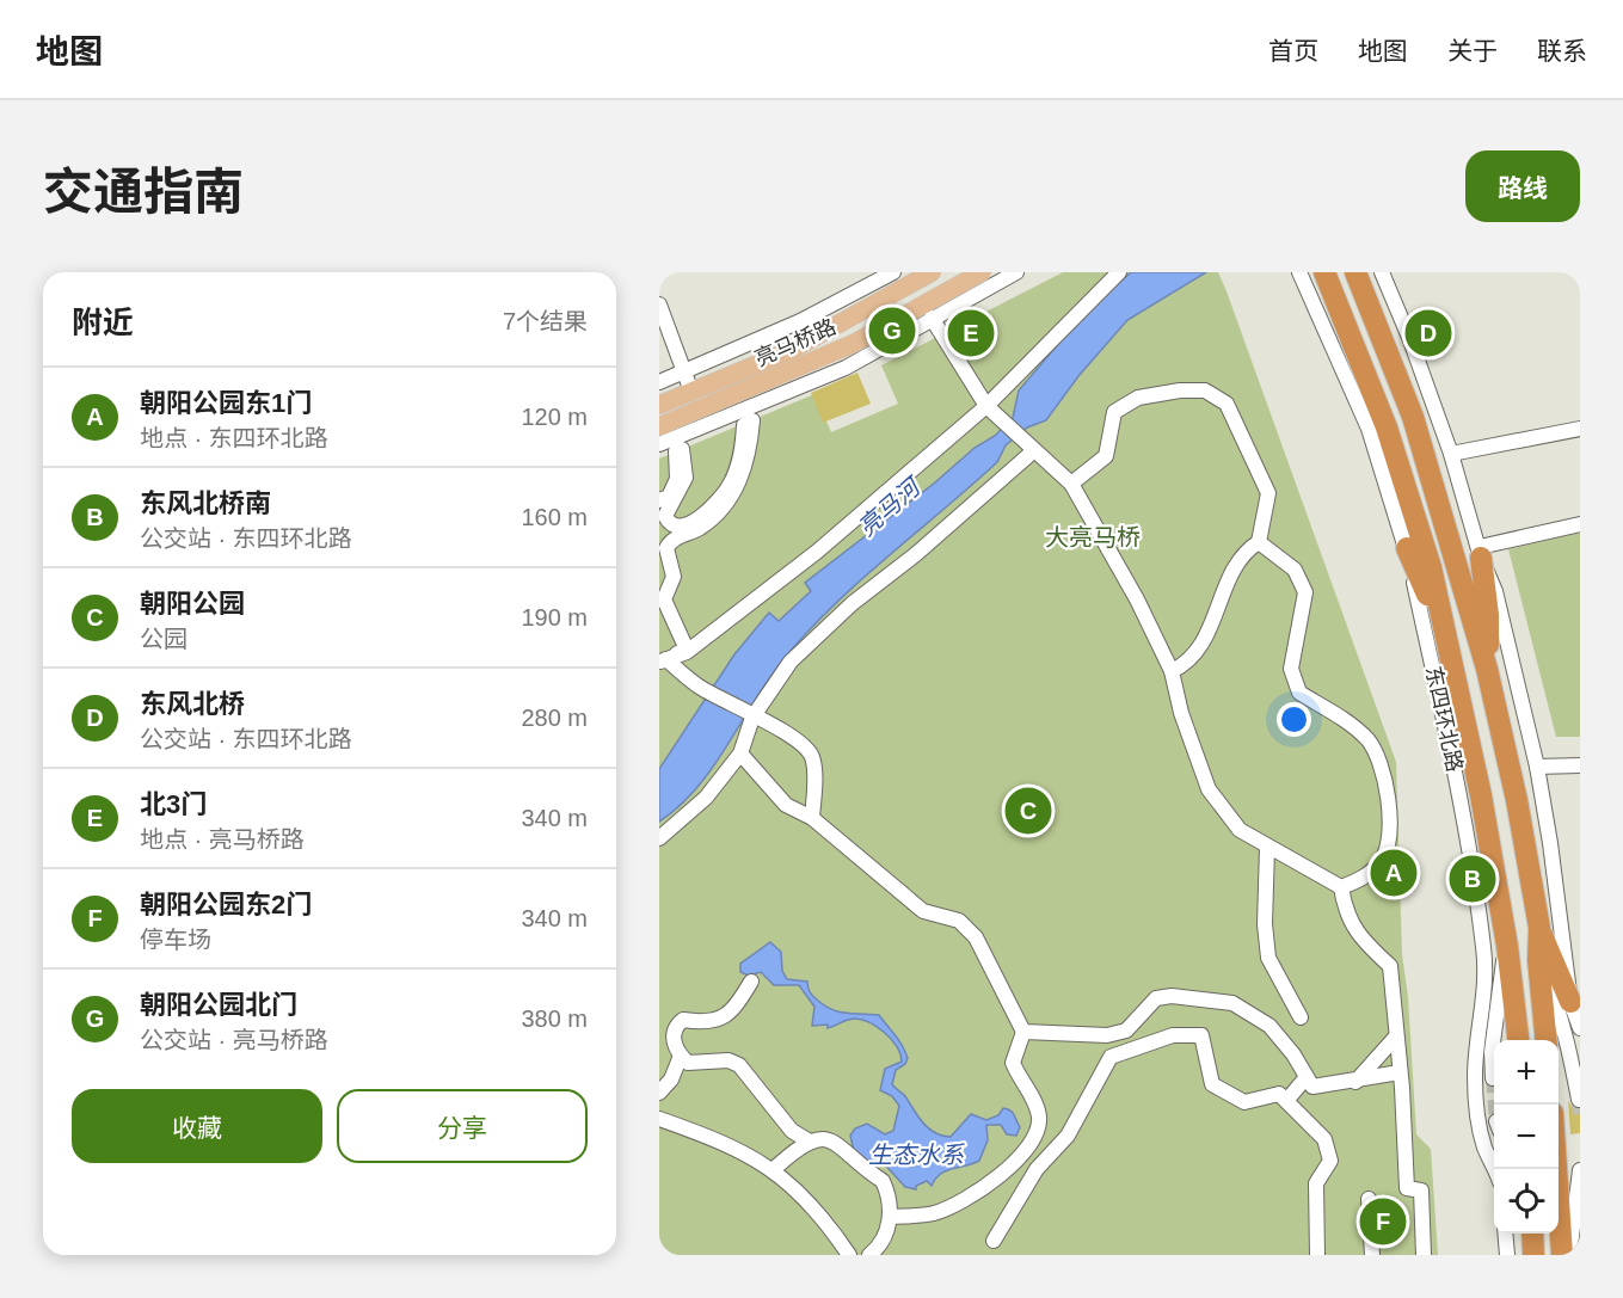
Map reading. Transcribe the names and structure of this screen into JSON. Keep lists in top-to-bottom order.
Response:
{
  "streets": {
    "highway": ["东四环北路"],
    "main road": ["亮马桥路"]
  },
  "districts": ["大亮马桥"],
  "water": ["亮马河", "生态水系"],
  "page": {
    "header": "地图",
    "nav": [
      "首页",
      "地图",
      "关于",
      "联系"
    ],
    "title": "交通指南",
    "buttons": [
      "路线",
      ["收藏", "分享"]
    ],
    "heading": ["附近", "7个结果"],
    "pins": [
      "G",
      "D",
      "E",
      "C",
      "A",
      "B",
      "F"
    ],
    "list": [
      {
        "mark": "A",
        "name": "朝阳公园东1门",
        "note": "地点 · 东四环北路",
        "value": "120 m"
      },
      {
        "mark": "B",
        "name": "东风北桥南",
        "note": "公交站 · 东四环北路",
        "value": "160 m"
      },
      {
        "mark": "C",
        "name": "朝阳公园",
        "note": "公园",
        "value": "190 m"
      },
      {
        "mark": "D",
        "name": "东风北桥",
        "note": "公交站 · 东四环北路",
        "value": "280 m"
      },
      {
        "mark": "E",
        "name": "北3门",
        "note": "地点 · 亮马桥路",
        "value": "340 m"
      },
      {
        "mark": "F",
        "name": "朝阳公园东2门",
        "note": "停车场",
        "value": "340 m"
      },
      {
        "mark": "G",
        "name": "朝阳公园北门",
        "note": "公交站 · 亮马桥路",
        "value": "380 m"
      }
    ],
    "map_buttons": ["+", "−"]
  }
}
